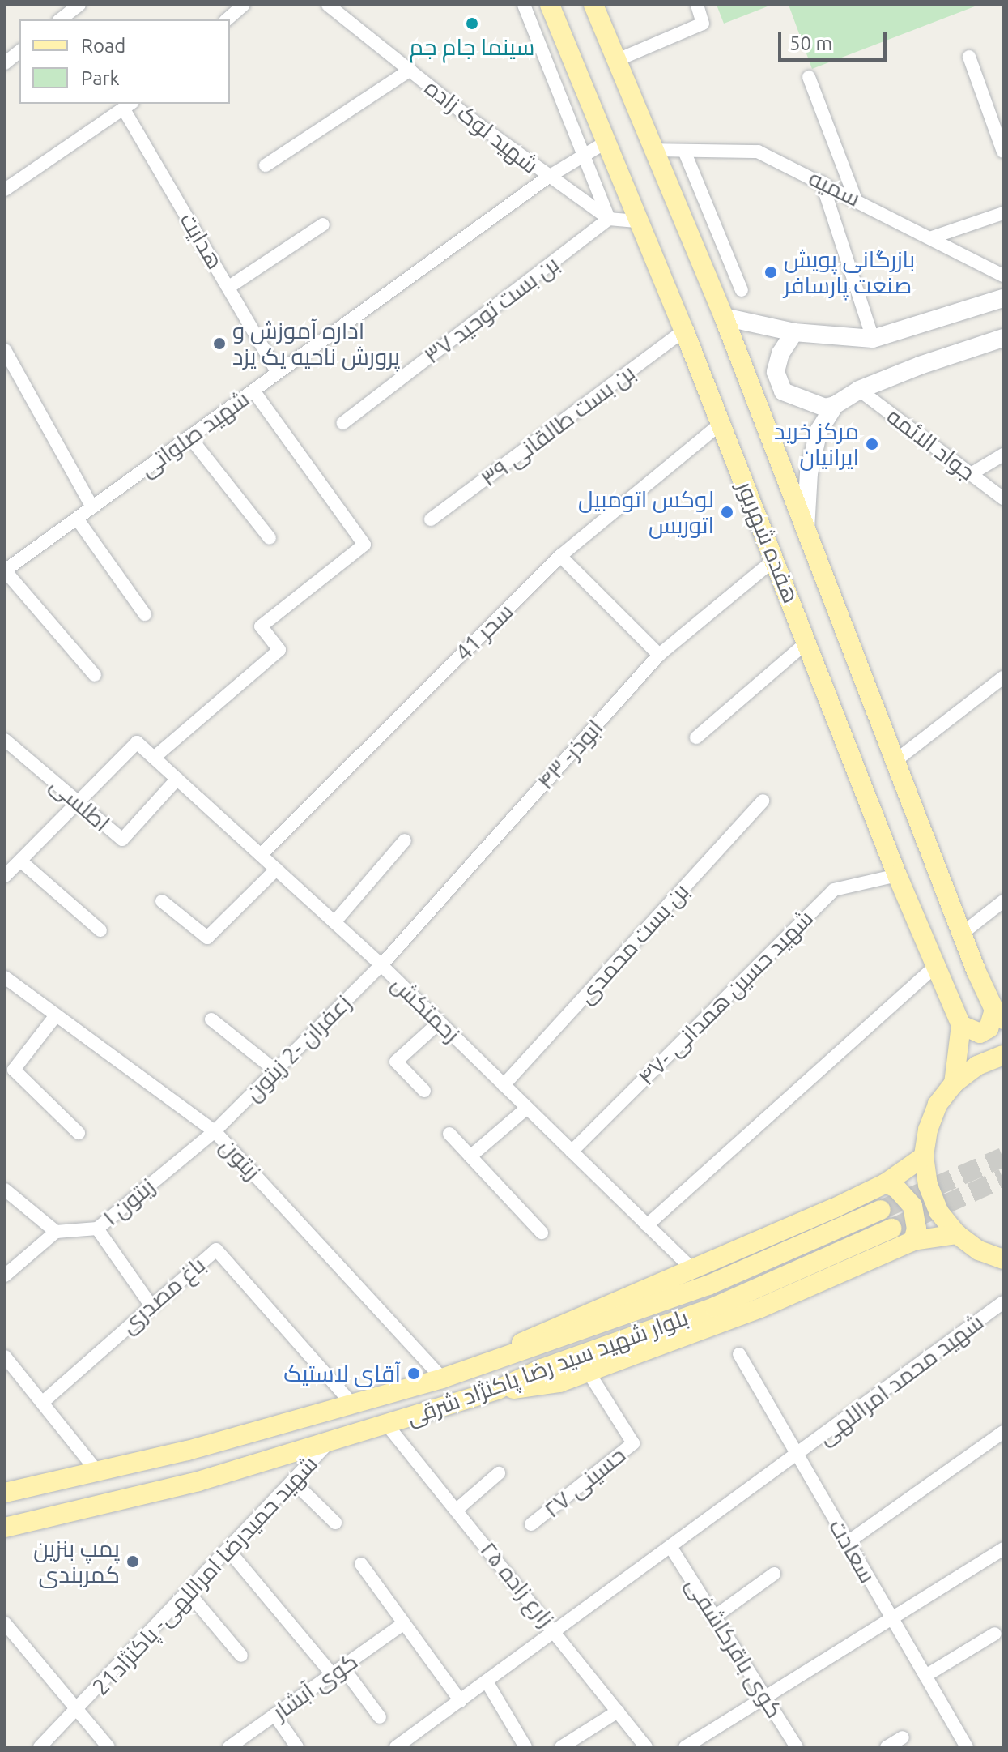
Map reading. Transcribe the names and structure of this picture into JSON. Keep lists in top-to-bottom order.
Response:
{
  "streets": {
    "main road": ["هفده شهریور", "بلوار شهید سید رضا پاکنژاد شرقی"],
    "street": [
      "شهید لوک زاده",
      "سمیه",
      "هدایت",
      "بن بست توحید ۳۷",
      "بن‌ بست طالقانی ۳۹",
      "شهید صلواتی",
      "جواد الائمه",
      "سحر 41",
      "ابوذر- ۴۳",
      "اطلسی",
      "بن بست محمدی",
      "شهید حسین همدانی -۴۷",
      "زحمتکش",
      "زعفران -2 زیتون",
      "زیتون",
      "زیتون ۱",
      "باغ مصدری",
      "شهید محمد امراللهی",
      "حسینی ۲۷",
      "سعادت",
      "شهید حمیدرضا امراللهی- پاکنژاد21",
      "زارع زاده ۲۵",
      "کوی باقرکاشفی",
      "کوی آبشار"
    ]
  },
  "crossings": [
    ["شهید لوک زاده", "بن بست توحید ۳۷"],
    ["شهید لوک زاده", "شهید صلواتی"],
    ["سمیه", "هفده شهریور"],
    ["هدایت", "شهید صلواتی"],
    ["بن‌ بست طالقانی ۳۹", "هفده شهریور"],
    ["شهید صلواتی", "هفده شهریور"],
    ["هفده شهریور", "سحر 41"],
    ["هفده شهریور", "ابوذر- ۴۳"],
    ["هفده شهریور", "شهید حسین همدانی -۴۷"],
    ["سحر 41", "زحمتکش"],
    ["ابوذر- ۴۳", "زحمتکش"],
    ["ابوذر- ۴۳", "زعفران -2 زیتون"],
    ["اطلسی", "زحمتکش"],
    ["بن بست محمدی", "زحمتکش"],
    ["شهید حسین همدانی -۴۷", "زحمتکش"],
    ["زحمتکش", "زعفران -2 زیتون"],
    ["زعفران -2 زیتون", "زیتون"],
    ["زعفران -2 زیتون", "زیتون ۱"],
    ["زیتون", "زیتون ۱"],
    ["زیتون", "بلوار شهید سید رضا پاکنژاد شرقی"],
    ["باغ مصدری", "بلوار شهید سید رضا پاکنژاد شرقی"],
    ["بلوار شهید سید رضا پاکنژاد شرقی", "شهید حمیدرضا امراللهی- پاکنژاد21"],
    ["بلوار شهید سید رضا پاکنژاد شرقی", "زارع زاده ۲۵"],
    ["شهید محمد امراللهی", "سعادت"],
    ["شهید محمد امراللهی", "زارع زاده ۲۵"],
    ["شهید محمد امراللهی", "کوی باقرکاشفی"]
  ],
  "places": [
    "سینما جام جم",
    "بازرگانی پویش صنعت پارسافر",
    "اداره آموزش و پرورش ناحیه یک یزد",
    "مرکز خرید ایرانیان",
    "لوکس اتومبیل اتوریس",
    "آقای لاستیک",
    "پمپ بنزین کمربندی"
  ],
  "legend": ["Road", "Park"],
  "scale_bar": "50 m"
}
